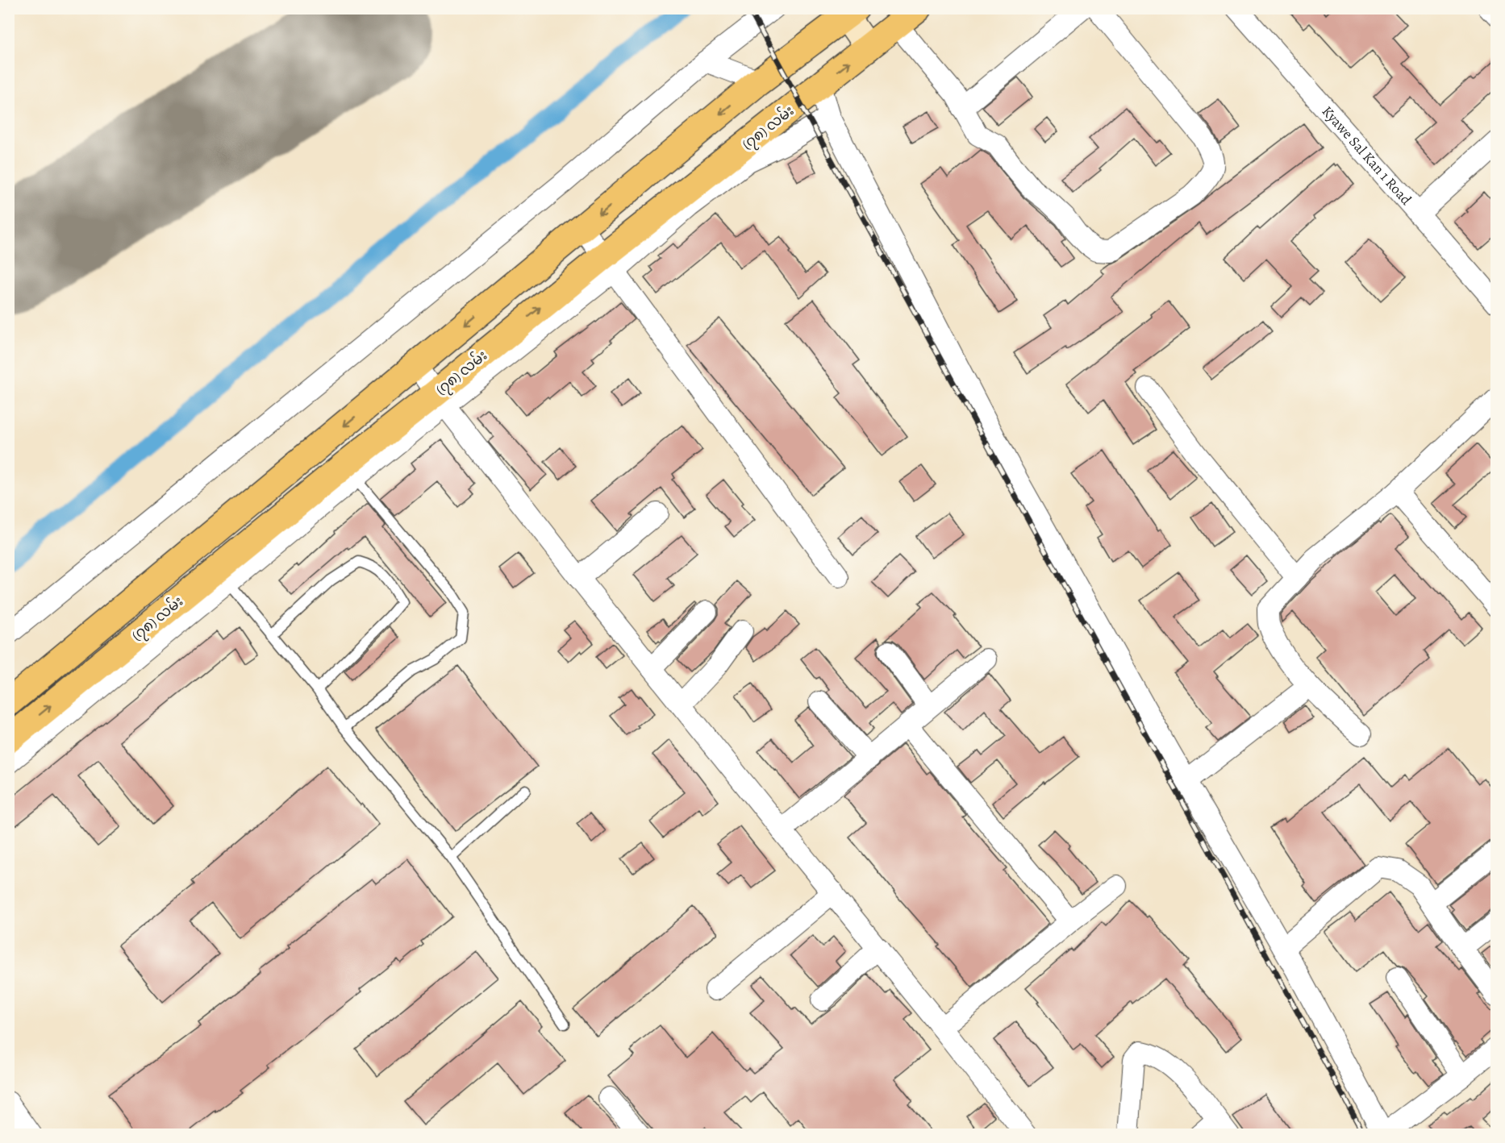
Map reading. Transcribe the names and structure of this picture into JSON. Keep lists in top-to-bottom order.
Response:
{
  "streets": {
    "main road": ["(၇၈) လမ်း"],
    "street": ["Kyawe Sal Kan 1 Road"]
  }
}
